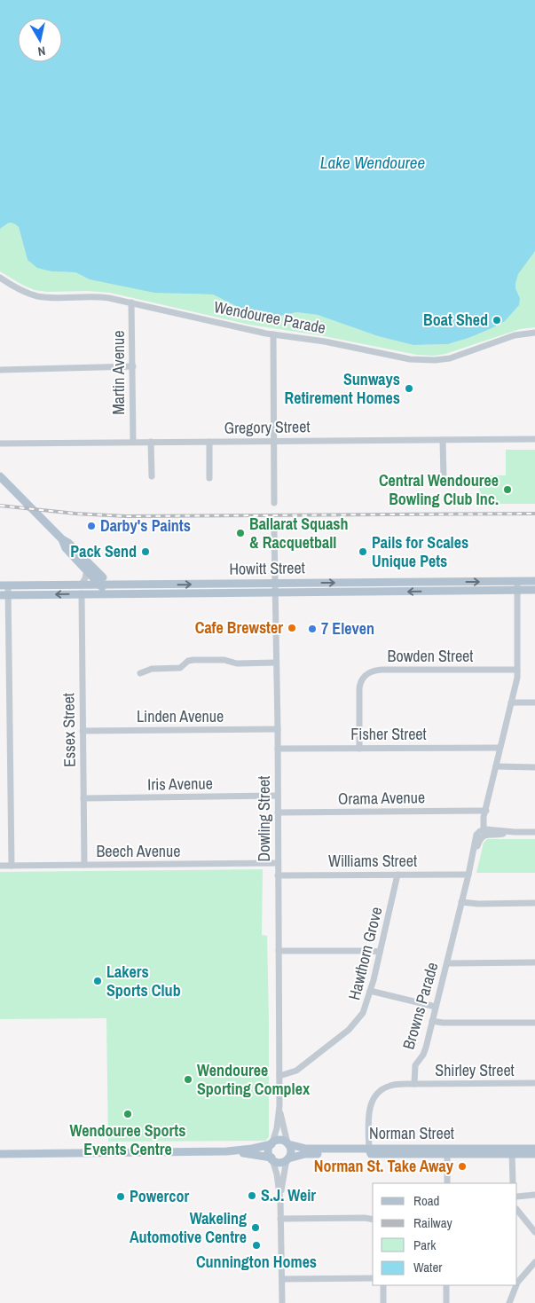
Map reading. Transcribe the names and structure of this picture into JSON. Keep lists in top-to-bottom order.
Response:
{
  "streets": {
    "main road": ["Howitt Street", "Norman Street"],
    "street": [
      "Wendouree Parade",
      "Martin Avenue",
      "Gregory Street",
      "Bowden Street",
      "Linden Avenue",
      "Essex Street",
      "Fisher Street",
      "Iris Avenue",
      "Orama Avenue",
      "Dowling Street",
      "Beech Avenue",
      "Williams Street",
      "Hawthorn Grove",
      "Browns Parade",
      "Shirley Street"
    ]
  },
  "crossings": [
    ["Wendouree Parade", "Martin Avenue"],
    ["Martin Avenue", "Gregory Street"],
    ["Howitt Street", "Essex Street"],
    ["Howitt Street", "Dowling Street"],
    ["Bowden Street", "Fisher Street"],
    ["Linden Avenue", "Essex Street"],
    ["Linden Avenue", "Dowling Street"],
    ["Essex Street", "Iris Avenue"],
    ["Essex Street", "Beech Avenue"],
    ["Fisher Street", "Dowling Street"],
    ["Iris Avenue", "Dowling Street"],
    ["Orama Avenue", "Dowling Street"],
    ["Dowling Street", "Beech Avenue"],
    ["Dowling Street", "Williams Street"],
    ["Dowling Street", "Hawthorn Grove"],
    ["Dowling Street", "Norman Street"],
    ["Williams Street", "Hawthorn Grove"],
    ["Williams Street", "Browns Parade"],
    ["Browns Parade", "Shirley Street"]
  ],
  "water": ["Lake Wendouree"],
  "places": [
    "Boat Shed",
    "Sunways Retirement Homes",
    "Central Wendouree Bowling Club Inc.",
    "Darby's Paints",
    "Ballarat Squash & Racquetball",
    "Pack Send",
    "Pails for Scales Unique Pets",
    "Cafe Brewster",
    "7 Eleven",
    "Lakers Sports Club",
    "Wendouree Sporting Complex",
    "Wendouree Sports Events Centre",
    "Norman St. Take Away",
    "S.J. Weir",
    "Powercor",
    "Wakeling Automotive Centre",
    "Cunnington Homes"
  ],
  "legend": [
    "Road",
    "Railway",
    "Park",
    "Water"
  ],
  "north": "bottom"
}
